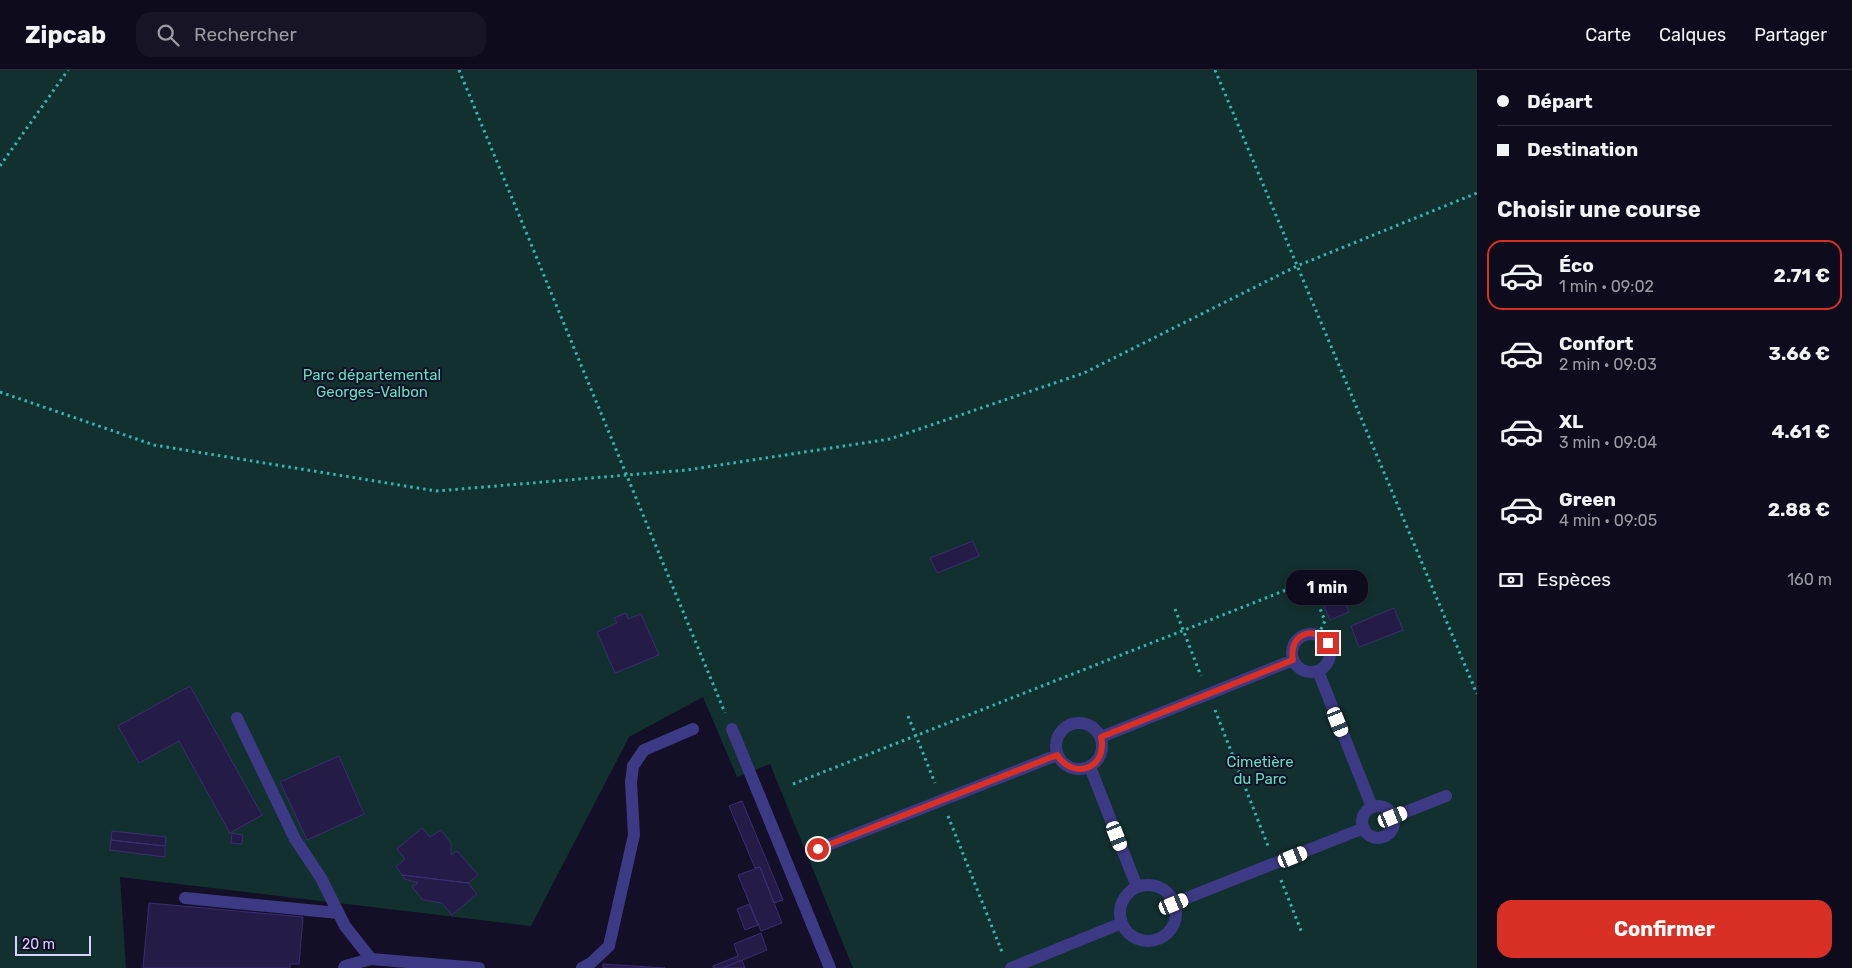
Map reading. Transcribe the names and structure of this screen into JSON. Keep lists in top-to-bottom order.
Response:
{
  "parks": ["Parc départemental Georges-Valbon", "Cimetière du Parc"],
  "scale_bar": "20 m",
  "page": {
    "header": "Zipcab",
    "search": "Rechercher",
    "nav": ["Carte", "Calques", "Partager"],
    "banner": ["Départ", "Destination"],
    "heading": "Choisir une course",
    "list": [
      {
        "name": "Éco",
        "note": "1 min · 09:02",
        "value": "2.71 €"
      },
      {
        "name": "Confort",
        "note": "2 min · 09:03",
        "value": "3.66 €"
      },
      {
        "name": "XL",
        "note": "3 min · 09:04",
        "value": "4.61 €"
      },
      {
        "name": "Green",
        "note": "4 min · 09:05",
        "value": "2.88 €"
      }
    ],
    "pay": ["Espèces", "160 m"],
    "bubble": "1 min",
    "buttons": "Confirmer",
    "scale": "20 m"
  }
}
